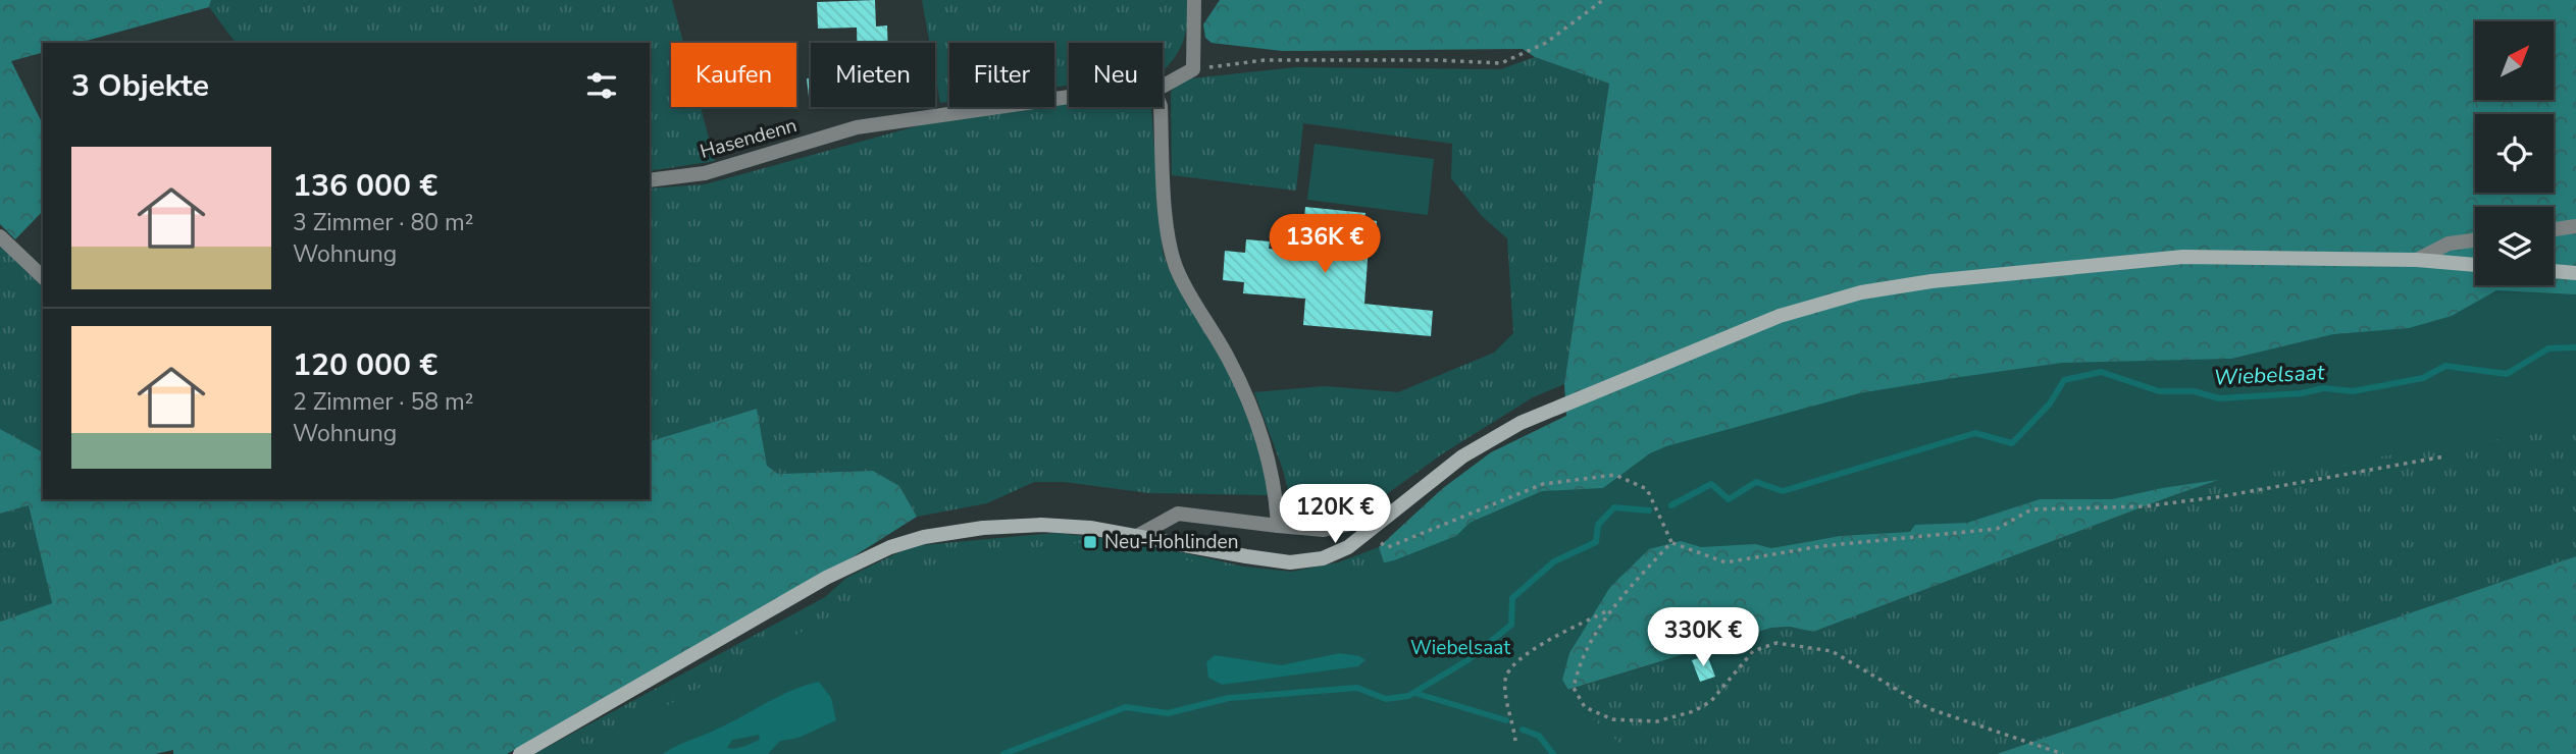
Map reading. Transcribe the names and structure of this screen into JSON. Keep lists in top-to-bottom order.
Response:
{
  "streets": {
    "street": ["Hasendenn"]
  },
  "water": ["Wiebelsaat"],
  "parks": ["Wiebelsaat"],
  "places": {
    "transit": ["Neu-Hohlinden"]
  },
  "north": "top right",
  "page": {
    "chip": [
      "Kaufen",
      "Mieten",
      "Filter",
      "Neu"
    ],
    "heading": "3 Objekte",
    "list": [
      {
        "name": "136 000 €",
        "note": "3 Zimmer · 80 m² · Wohnung"
      },
      {
        "name": "120 000 €",
        "note": "2 Zimmer · 58 m² · Wohnung"
      }
    ],
    "price": ["136K €", "120K €", "330K €"]
  }
}
